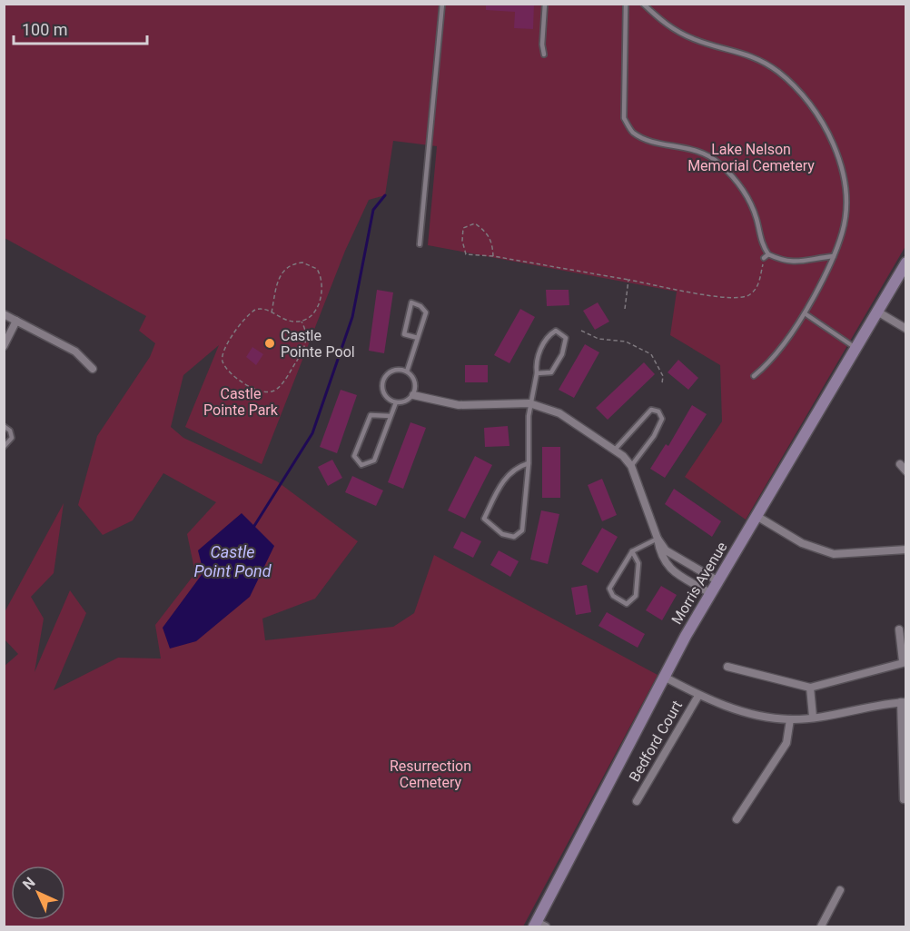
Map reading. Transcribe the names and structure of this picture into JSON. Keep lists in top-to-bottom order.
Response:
{
  "streets": {
    "street": ["Morris Avenue", "Bedford Court"]
  },
  "water": ["Castle Point Pond"],
  "parks": ["Lake Nelson Memorial Cemetery", "Castle Pointe Park", "Resurrection Cemetery"],
  "places": ["Castle Pointe Pool"],
  "scale_bar": "100 m",
  "north": "top left"
}
